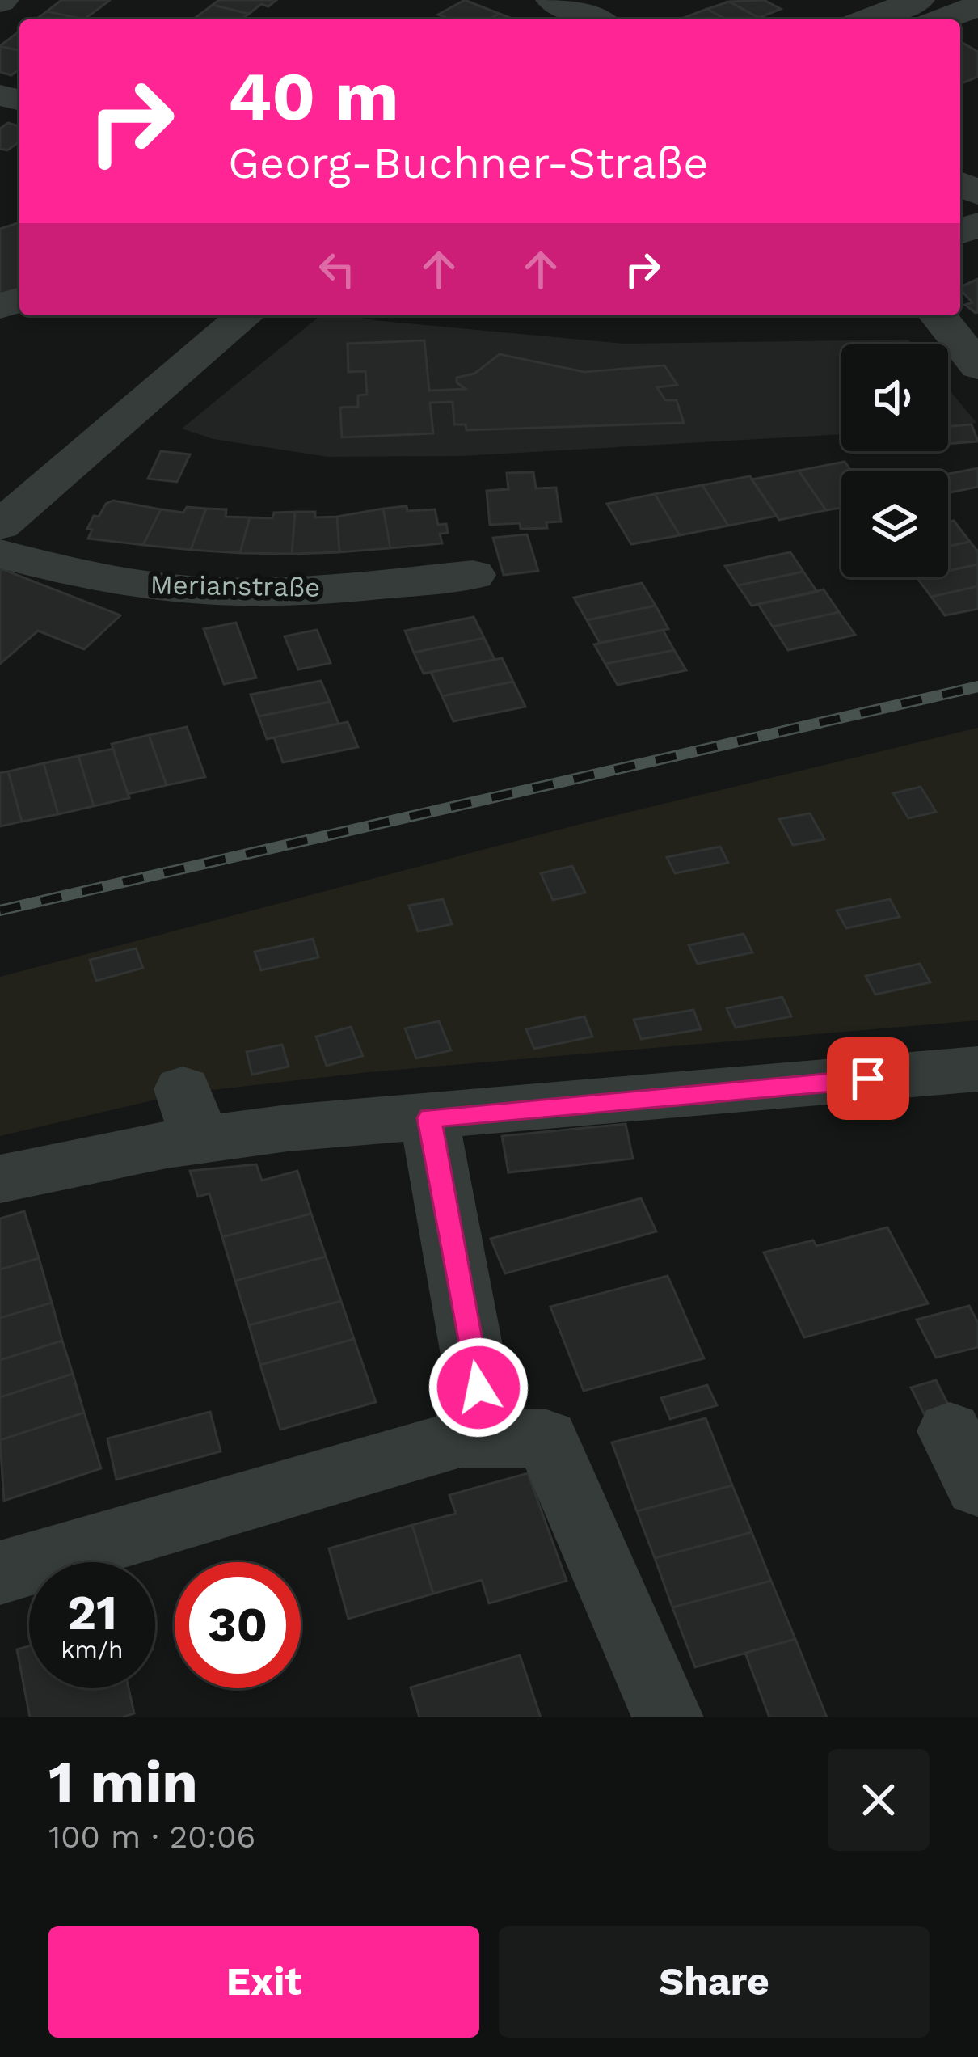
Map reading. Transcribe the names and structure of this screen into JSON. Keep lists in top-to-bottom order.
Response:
{
  "streets": {
    "street": ["Merianstraße"]
  },
  "page": {
    "turn": ["40 m", "Georg-Buchner-Straße"],
    "speed": "21 km/h",
    "limit": "30",
    "heading": ["1 min", "100 m · 20:06"],
    "buttons": ["Exit", "Share"]
  }
}
